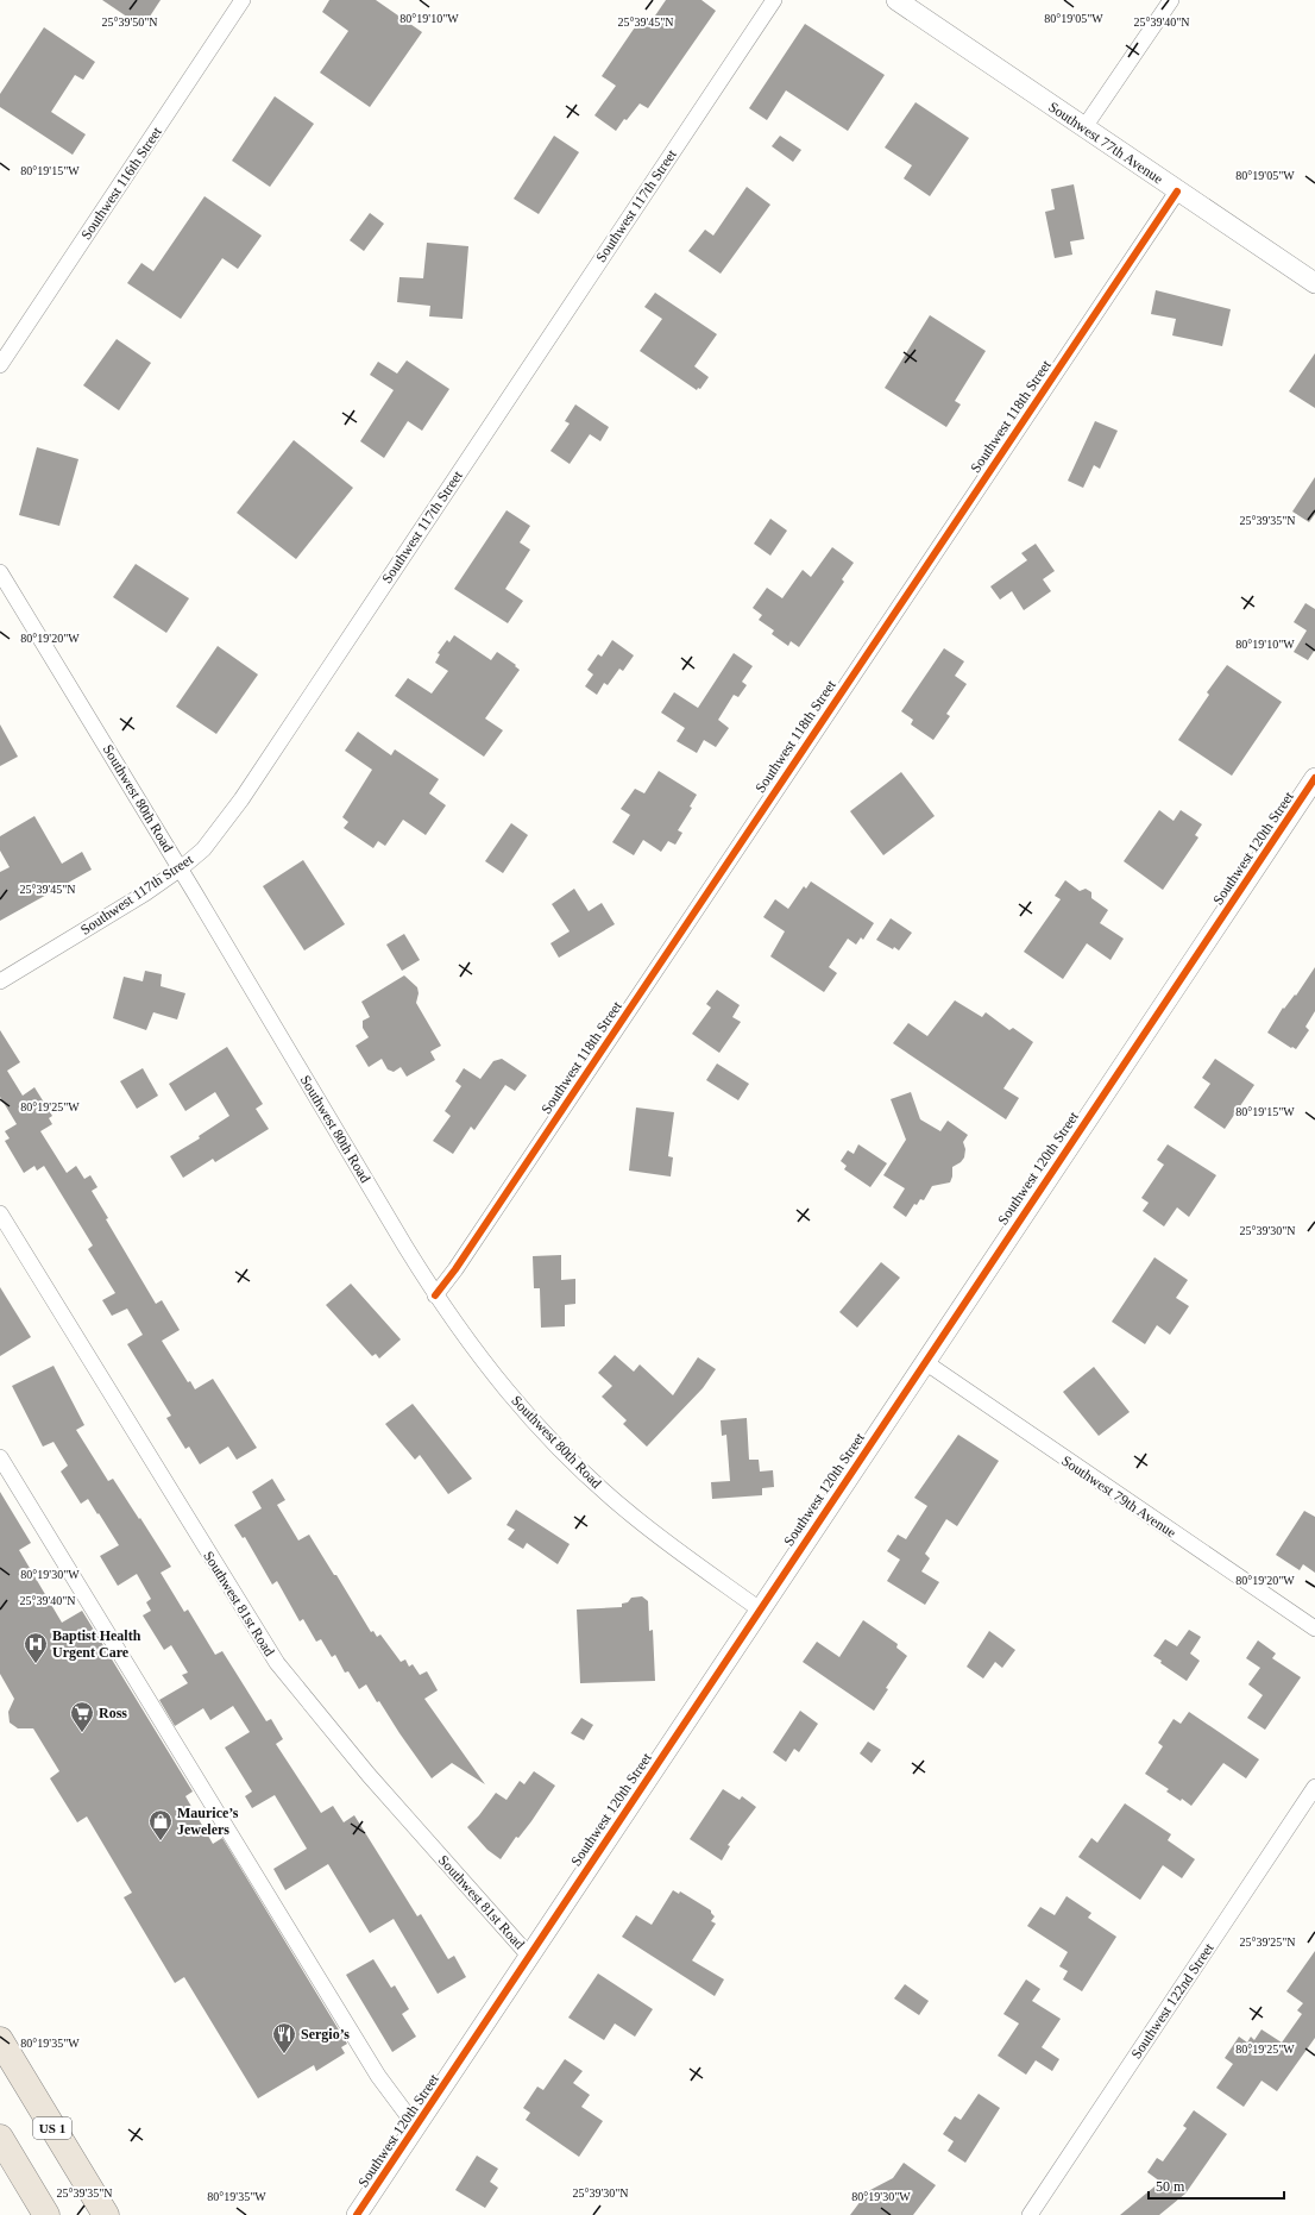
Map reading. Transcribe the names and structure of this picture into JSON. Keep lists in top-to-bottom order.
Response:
{
  "streets": {
    "highway": ["US 1"],
    "street": [
      "Southwest 77th Avenue",
      "Southwest 116th Street",
      "Southwest 117th Street",
      "Southwest 118th Street",
      "Southwest 80th Road",
      "Southwest 120th Street",
      "Southwest 79th Avenue",
      "Southwest 81st Road",
      "Southwest 122nd Street"
    ]
  },
  "crossings": [
    ["Southwest 77th Avenue", "Southwest 118th Street"],
    ["Southwest 117th Street", "Southwest 80th Road"],
    ["Southwest 118th Street", "Southwest 80th Road"],
    ["Southwest 80th Road", "Southwest 120th Street"],
    ["Southwest 120th Street", "Southwest 79th Avenue"],
    ["Southwest 120th Street", "Southwest 81st Road"]
  ],
  "places": {
    "hospital": ["Baptist Health Urgent Care"],
    "supermarket": ["Ross"],
    "shop": ["Maurice’s Jewelers"],
    "restaurant": ["Sergio’s"]
  },
  "scale_bar": "50 m",
  "coordinates": [
    "80°19'10\"W",
    "80°19'05\"W",
    "25°39'50\"N",
    "25°39'45\"N",
    "25°39'40\"N",
    "80°19'15\"W",
    "25°39'35\"N",
    "80°19'20\"W",
    "80°19'25\"W",
    "25°39'30\"N",
    "80°19'30\"W",
    "25°39'25\"N",
    "80°19'35\"W"
  ]
}
